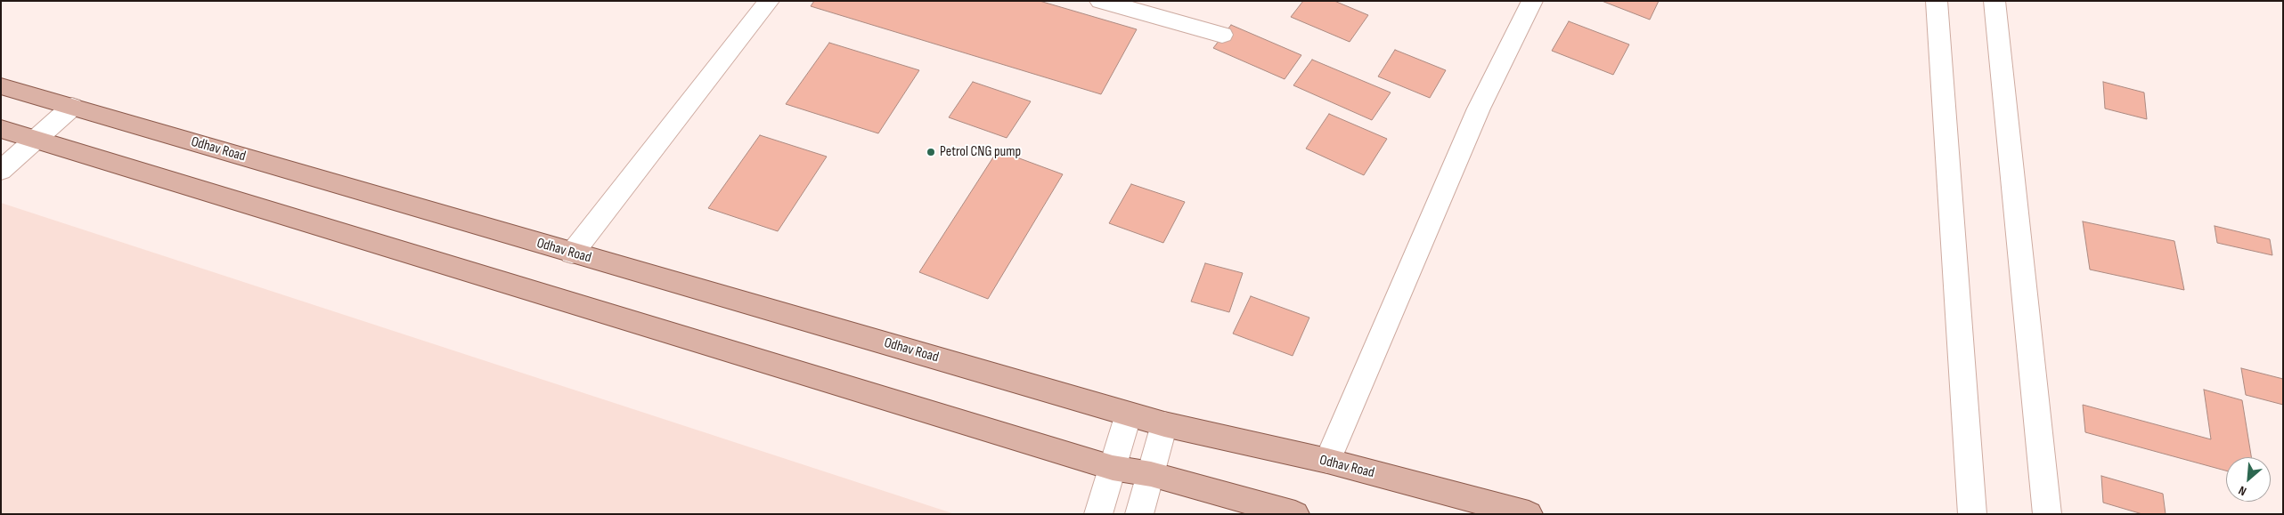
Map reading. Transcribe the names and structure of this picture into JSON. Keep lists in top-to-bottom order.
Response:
{
  "streets": {
    "main road": ["Odhav Road"]
  },
  "places": ["Petrol CNG pump"],
  "north": "bottom left"
}
